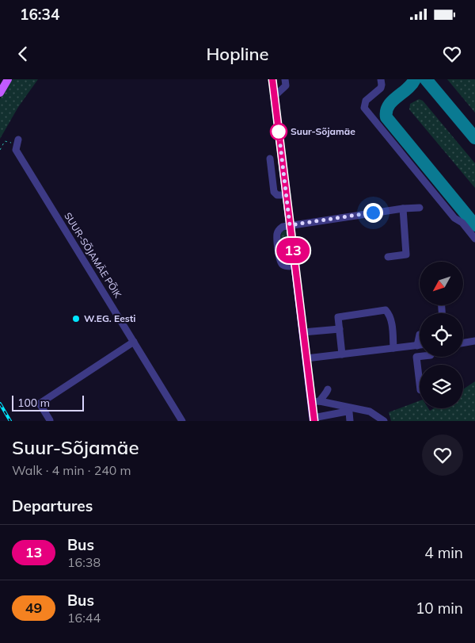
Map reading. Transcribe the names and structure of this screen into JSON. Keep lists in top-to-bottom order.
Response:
{
  "streets": {
    "street": ["SUUR-SÕJAMÄE PÕIK"]
  },
  "places": ["Suur-Sõjamäe", "W.EG. Eesti"],
  "lines": ["bus line 13"],
  "scale_bar": "100 m",
  "north": "bottom left",
  "page": {
    "status": "16:34",
    "header": "Hopline",
    "on_map": "13",
    "scale": "100 m",
    "heading": [
      ["Suur-Sõjamäe", "Walk · 4 min · 240 m"],
      "Departures"
    ],
    "list": [
      {
        "mark": "13",
        "name": "Bus",
        "note": "16:38",
        "value": "4 min"
      },
      {
        "mark": "49",
        "name": "Bus",
        "note": "16:44",
        "value": "10 min"
      }
    ]
  }
}
